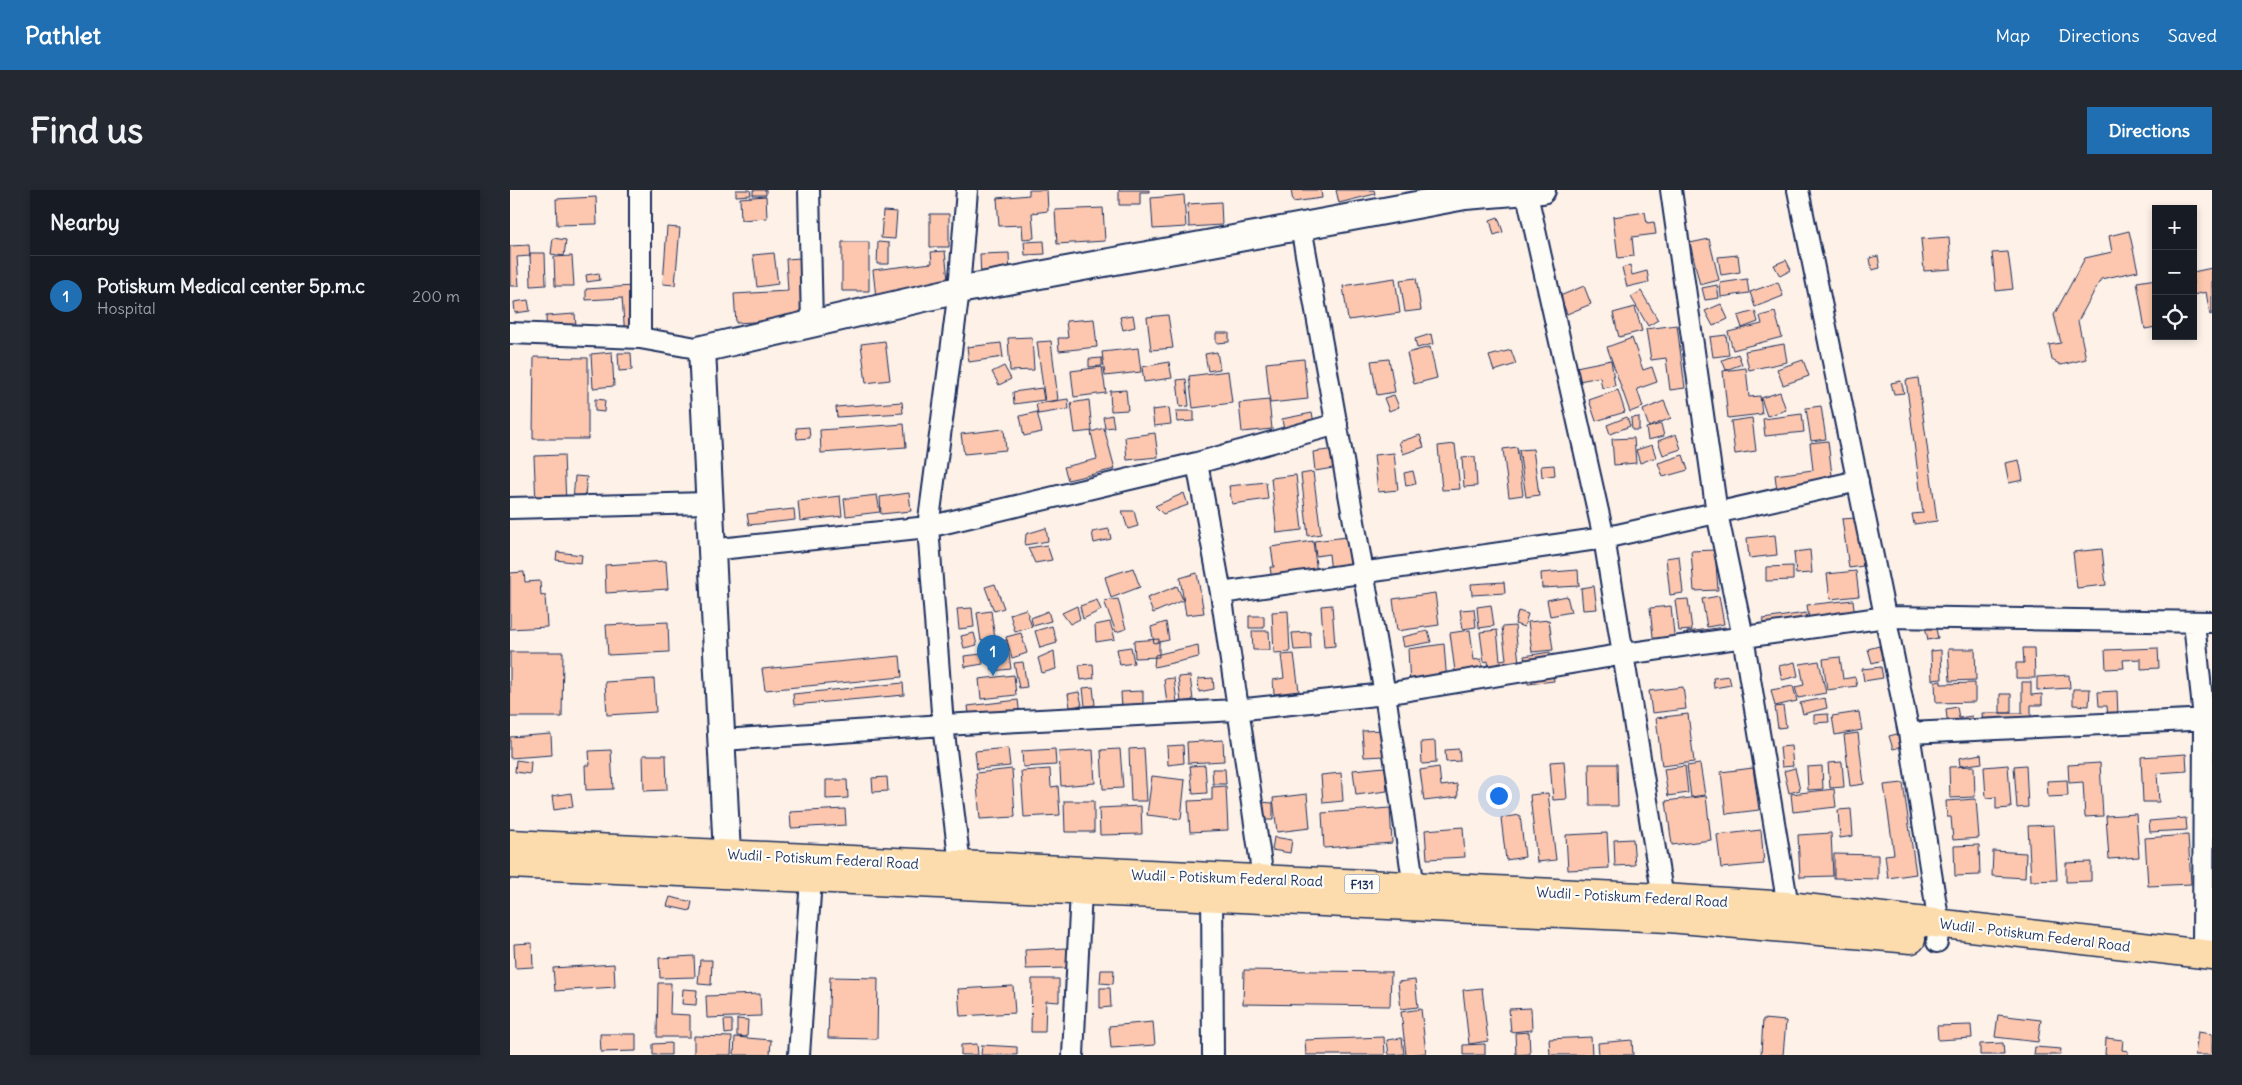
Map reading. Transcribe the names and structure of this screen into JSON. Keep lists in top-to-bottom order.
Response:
{
  "streets": {
    "main road": ["Wudil - Potiskum Federal Road", "F131"]
  },
  "page": {
    "header": "Pathlet",
    "nav": ["Map", "Directions", "Saved"],
    "buttons": "Directions",
    "title": "Find us",
    "heading": "Nearby",
    "map_buttons": ["+", "−"],
    "list": [
      {
        "mark": "1",
        "name": "Potiskum Medical center 5p.m.c",
        "note": "Hospital",
        "value": "200 m"
      }
    ],
    "pins": "1"
  }
}
